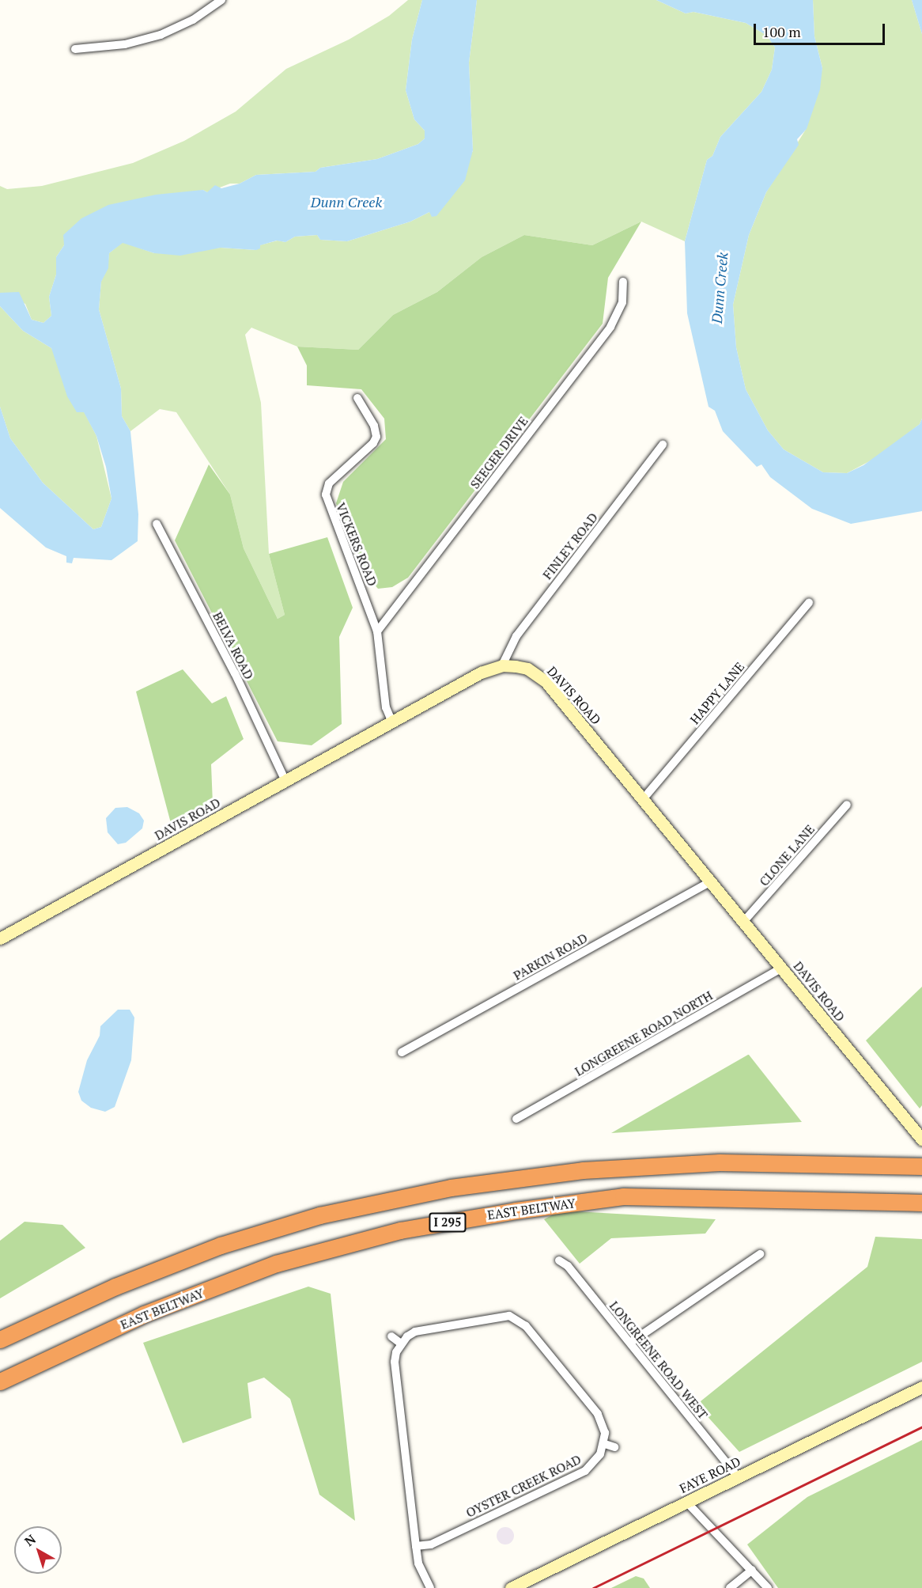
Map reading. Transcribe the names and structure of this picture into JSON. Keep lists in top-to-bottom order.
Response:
{
  "streets": {
    "highway": ["EAST BELTWAY", "I 295"],
    "street": [
      "SEEGER DRIVE",
      "VICKERS ROAD",
      "FINLEY ROAD",
      "BELVA ROAD",
      "HAPPY LANE",
      "DAVIS ROAD",
      "CLONE LANE",
      "PARKIN ROAD",
      "LONGREENE ROAD NORTH",
      "LONGREENE ROAD WEST",
      "FAYE ROAD",
      "OYSTER CREEK ROAD"
    ]
  },
  "crossings": [
    ["SEEGER DRIVE", "VICKERS ROAD"],
    ["VICKERS ROAD", "DAVIS ROAD"],
    ["FINLEY ROAD", "DAVIS ROAD"],
    ["BELVA ROAD", "DAVIS ROAD"],
    ["HAPPY LANE", "DAVIS ROAD"],
    ["DAVIS ROAD", "CLONE LANE"],
    ["DAVIS ROAD", "PARKIN ROAD"],
    ["DAVIS ROAD", "LONGREENE ROAD NORTH"],
    ["LONGREENE ROAD WEST", "FAYE ROAD"]
  ],
  "water": ["Dunn Creek"],
  "scale_bar": "100 m",
  "north": "top left"
}
